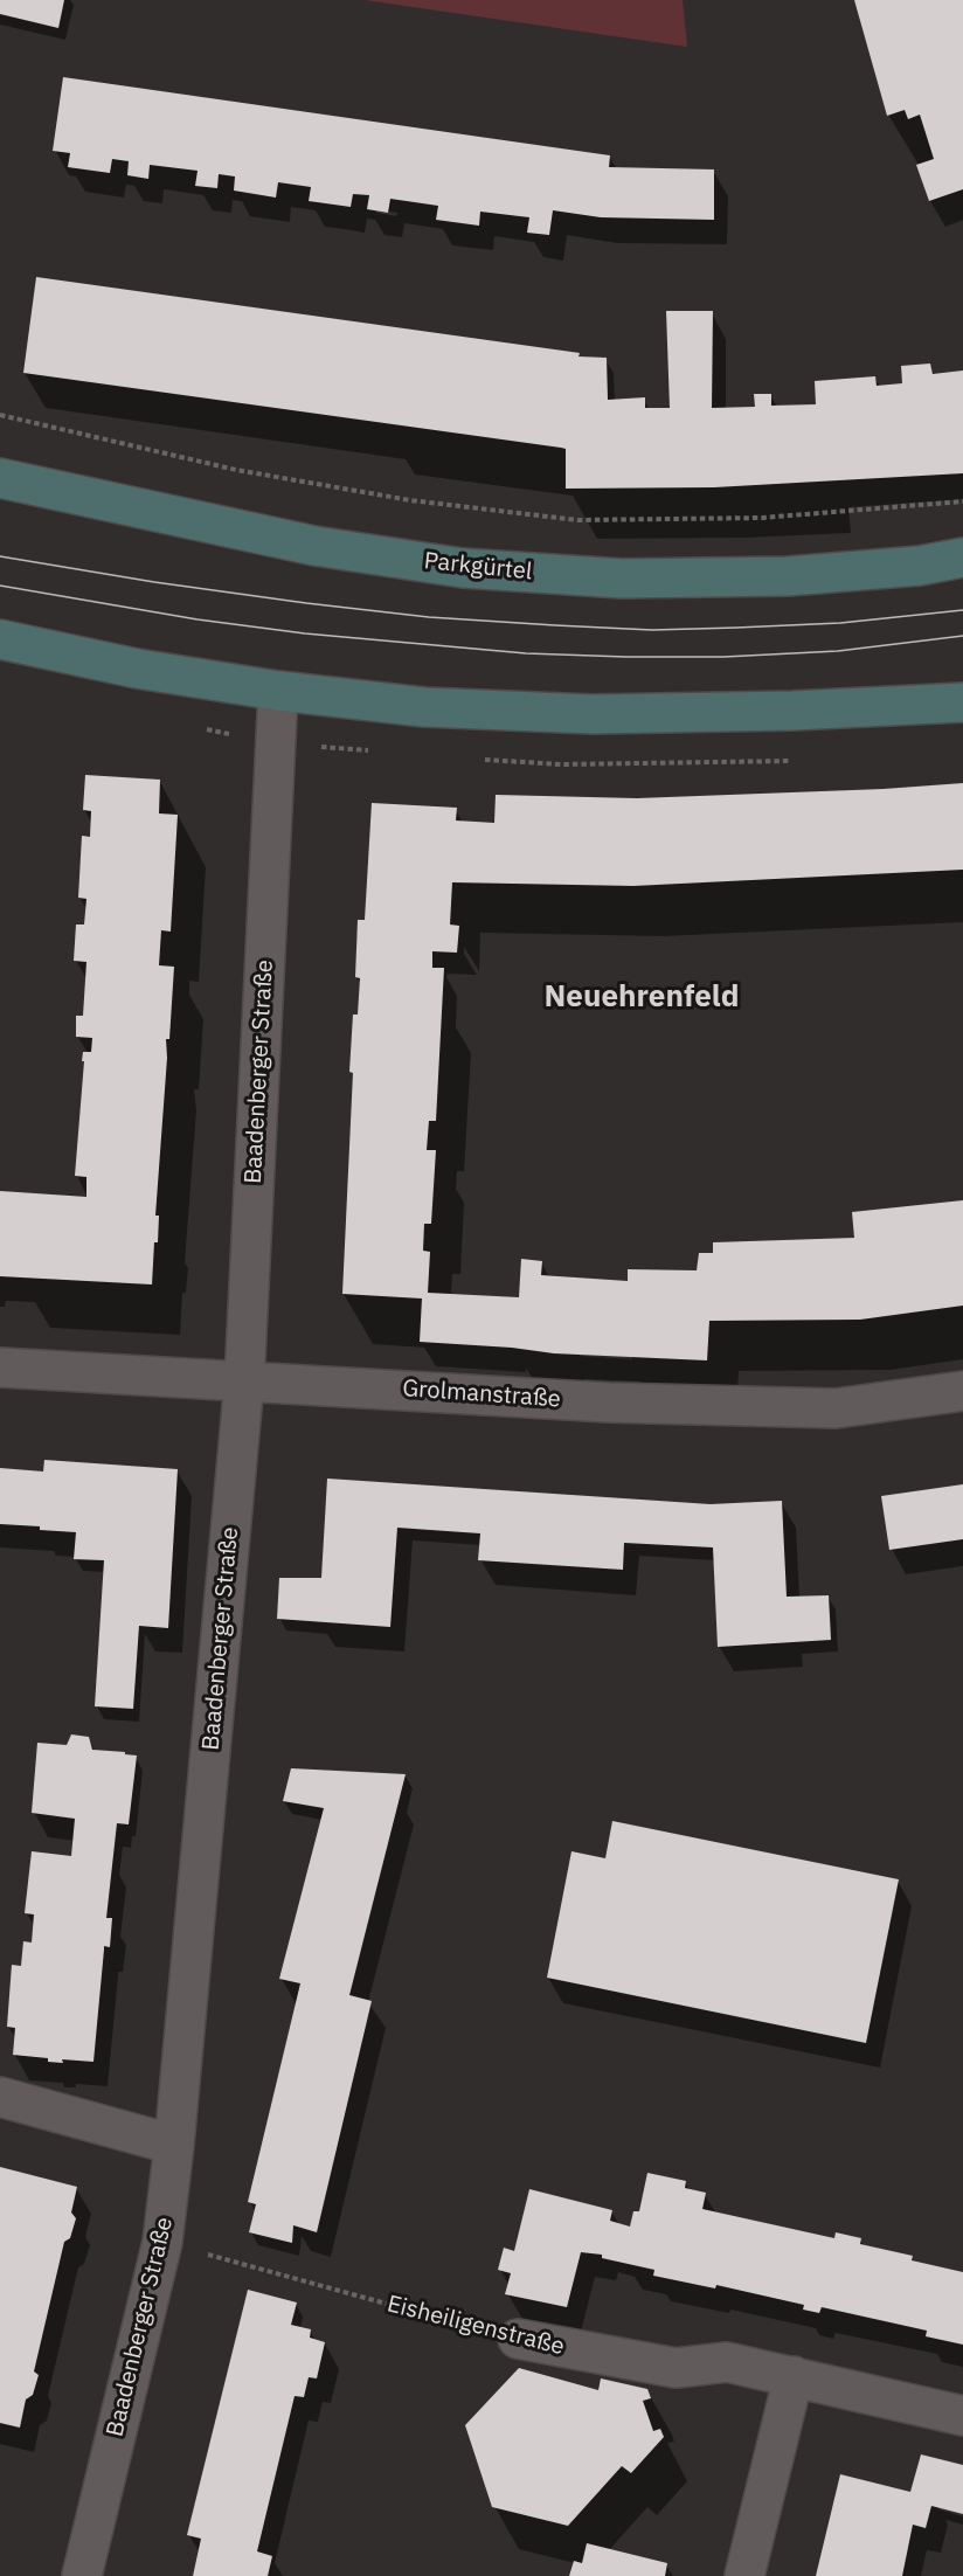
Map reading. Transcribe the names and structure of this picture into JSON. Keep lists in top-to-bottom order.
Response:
{
  "streets": {
    "main road": ["Parkgürtel"],
    "street": ["Baadenberger Straße", "Grolmanstraße", "Eisheiligenstraße"]
  },
  "crossings": [
    ["Baadenberger Straße", "Grolmanstraße"],
    ["Baadenberger Straße", "Eisheiligenstraße"]
  ],
  "districts": ["Neuehrenfeld"]
}
